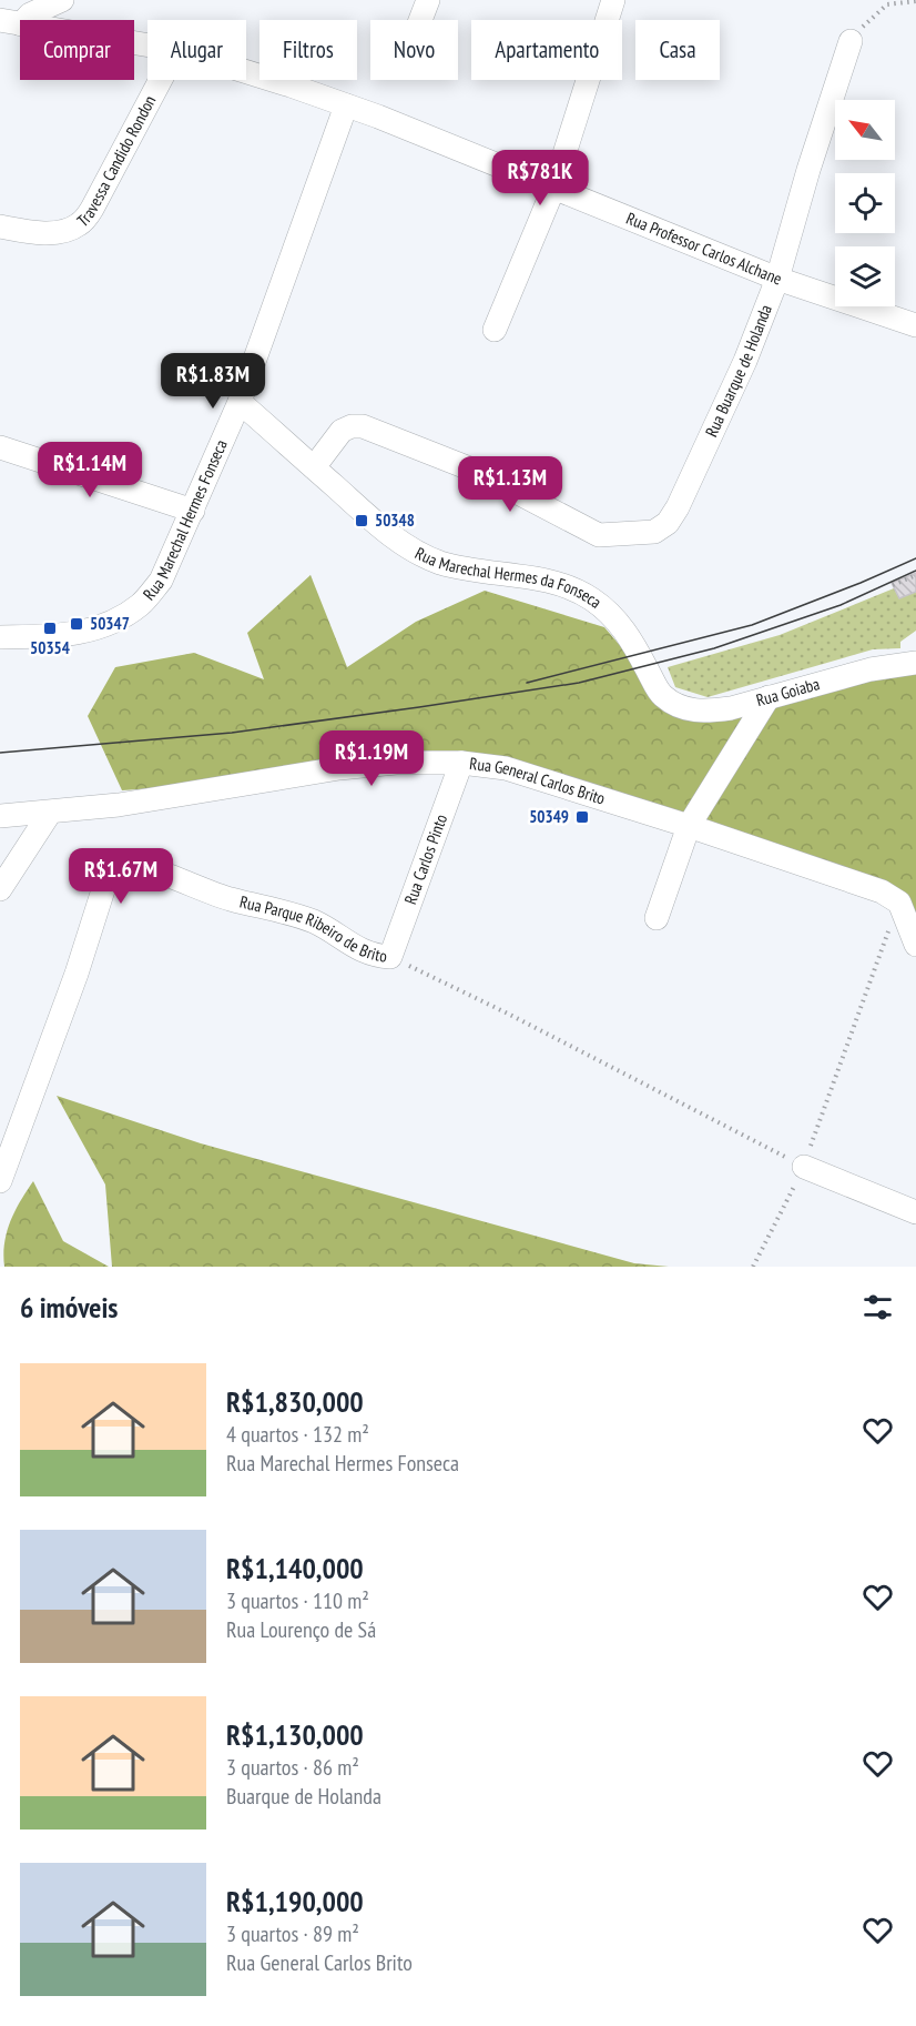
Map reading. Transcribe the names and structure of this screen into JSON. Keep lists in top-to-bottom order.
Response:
{
  "streets": {
    "street": [
      "Travessa Candido Rondon",
      "Rua Professor Carlos Alchane",
      "Rua Buarque de Holanda",
      "Rua Marechal Hermes Fonseca",
      "Rua Marechal Hermes da Fonseca",
      "Rua Goiaba",
      "Rua General Carlos Brito",
      "Rua Carlos Pinto",
      "Rua Parque Ribeiro de Brito"
    ]
  },
  "crossings": [
    ["Rua Professor Carlos Alchane", "Rua Buarque de Holanda"],
    ["Rua Professor Carlos Alchane", "Rua Marechal Hermes Fonseca"],
    ["Rua Buarque de Holanda", "Rua Marechal Hermes da Fonseca"],
    ["Rua Marechal Hermes Fonseca", "Rua Marechal Hermes da Fonseca"],
    ["Rua Marechal Hermes da Fonseca", "Rua Goiaba"],
    ["Rua General Carlos Brito", "Rua Carlos Pinto"],
    ["Rua Carlos Pinto", "Rua Parque Ribeiro de Brito"]
  ],
  "places": {
    "transit": [
      "50348",
      "50347",
      "50354",
      "50349"
    ]
  },
  "north": "top left",
  "page": {
    "chip": [
      "Comprar",
      "Alugar",
      "Filtros",
      "Novo",
      "Apartamento",
      "Casa"
    ],
    "price": [
      "R$781K",
      "R$1.83M",
      "R$1.14M",
      "R$1.13M",
      "R$1.19M",
      "R$1.67M"
    ],
    "heading": "6 imóveis",
    "list": [
      {
        "name": "R$1,830,000",
        "note": "4 quartos · 132 m² · Rua Marechal Hermes Fonseca"
      },
      {
        "name": "R$1,140,000",
        "note": "3 quartos · 110 m² · Rua Lourenço de Sá"
      },
      {
        "name": "R$1,130,000",
        "note": "3 quartos · 86 m² · Buarque de Holanda"
      },
      {
        "name": "R$1,190,000",
        "note": "3 quartos · 89 m² · Rua General Carlos Brito"
      }
    ]
  }
}
